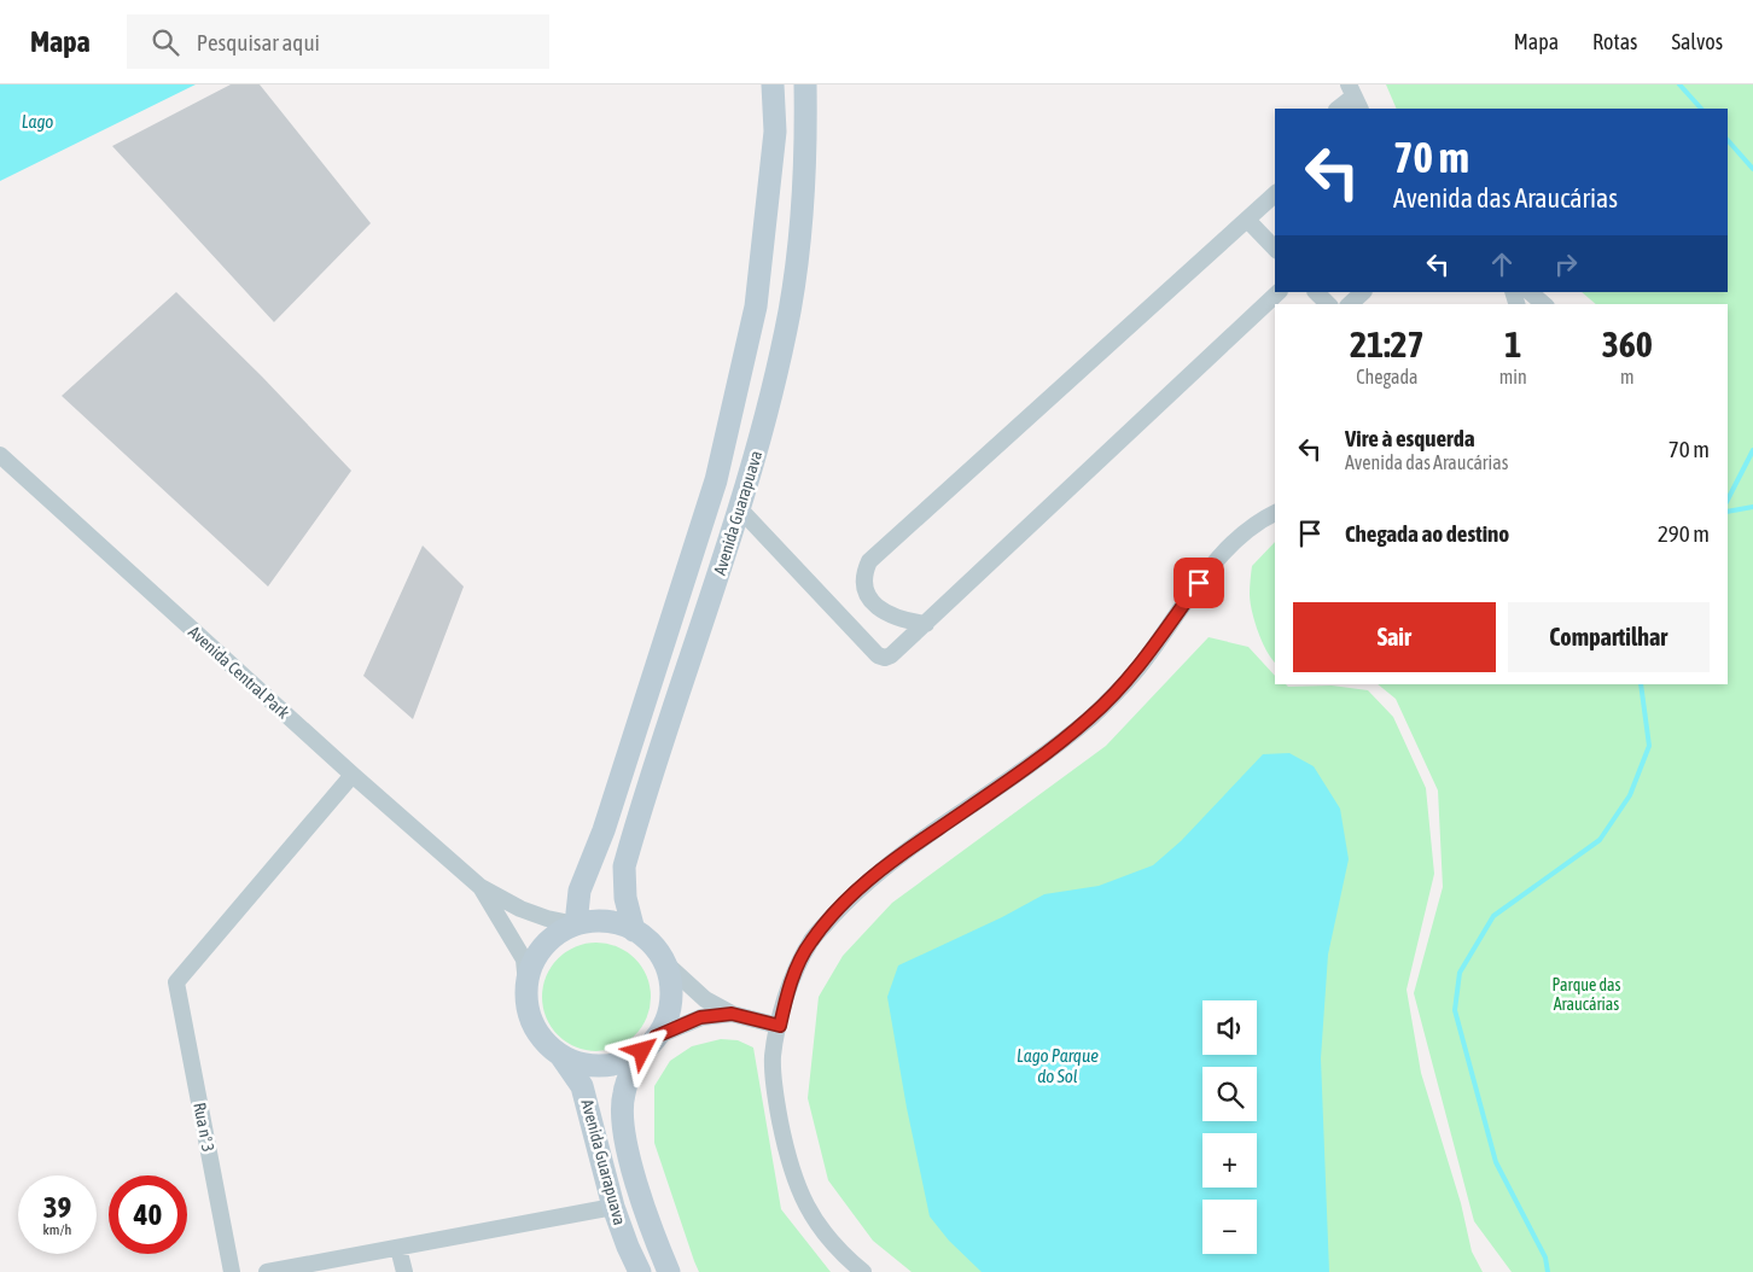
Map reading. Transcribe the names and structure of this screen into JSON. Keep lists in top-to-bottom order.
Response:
{
  "streets": {
    "street": ["Avenida Guarapuava", "Avenida Central Park", "Rua nº 3"]
  },
  "crossings": [
    ["Avenida Central Park", "Rua nº 3"]
  ],
  "water": ["Lago", "Lago Parque do Sol"],
  "parks": ["Parque das Araucárias"],
  "page": {
    "header": "Mapa",
    "search": "Pesquisar aqui",
    "nav": ["Mapa", "Rotas", "Salvos"],
    "turn": ["70 m", "Avenida das Araucárias"],
    "eta": [
      "21:27",
      "Chegada",
      "1",
      "min",
      "360",
      "m"
    ],
    "list": [
      {
        "name": "Vire à esquerda",
        "note": "Avenida das Araucárias",
        "value": "70 m"
      },
      {
        "name": "Chegada ao destino",
        "value": "290 m"
      }
    ],
    "buttons": ["Sair", "Compartilhar"],
    "map_buttons": ["+", "−"],
    "speed": "39 km/h",
    "limit": "40"
  }
}
